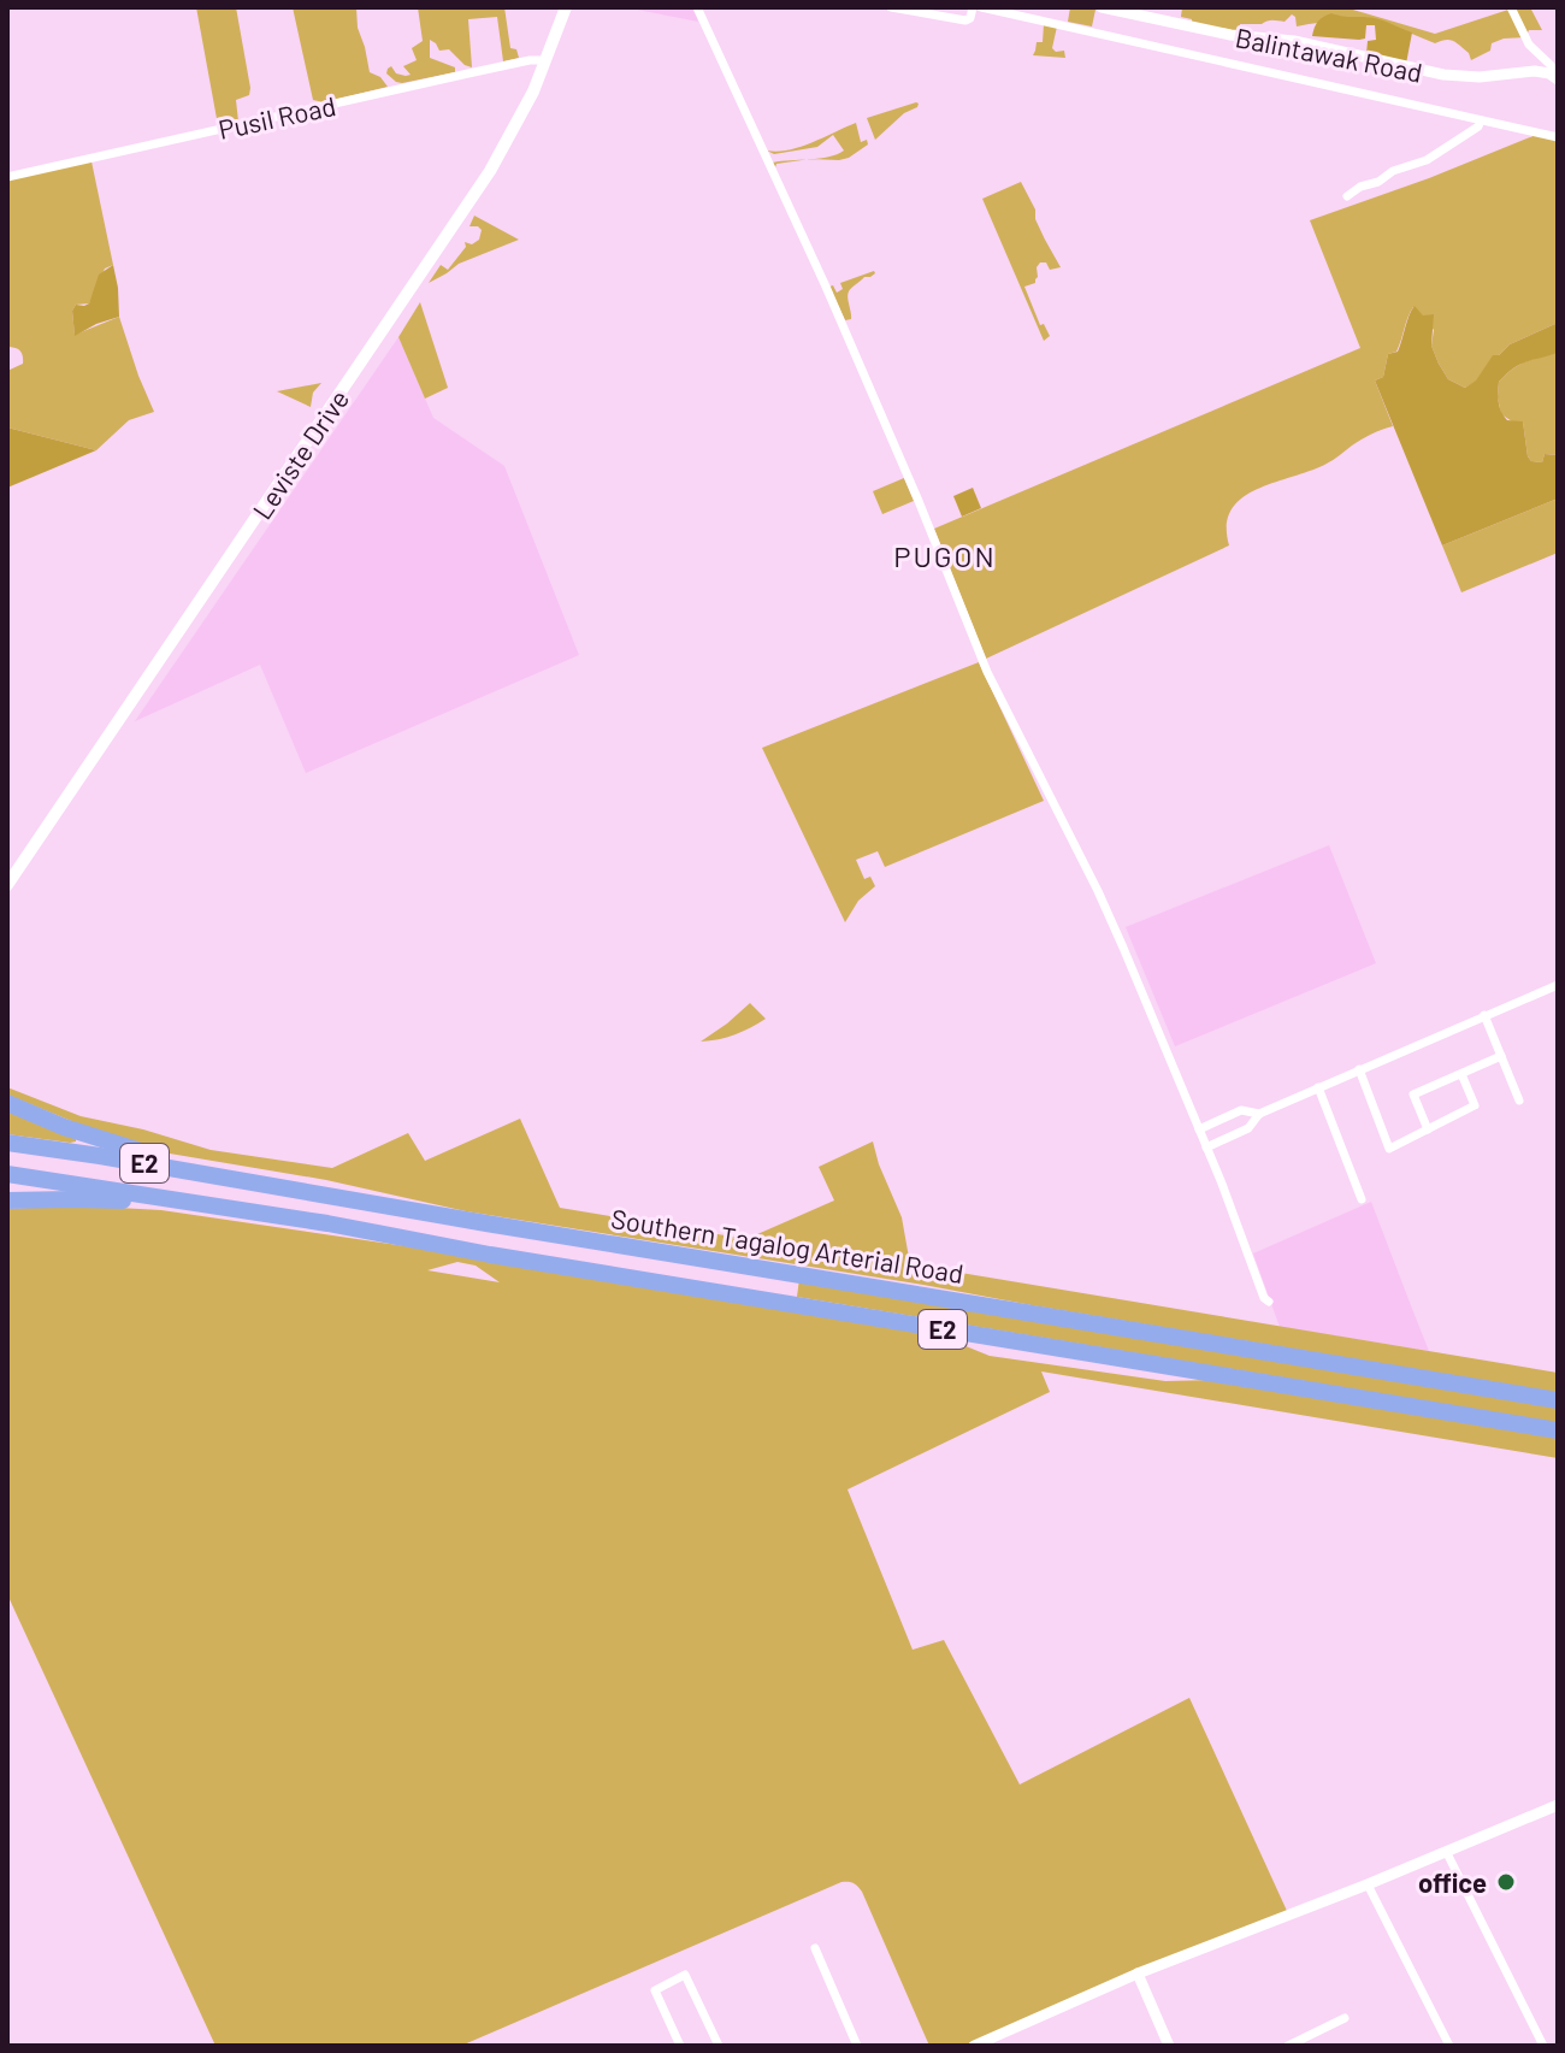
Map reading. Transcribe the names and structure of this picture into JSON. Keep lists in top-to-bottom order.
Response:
{
  "streets": {
    "highway": ["E2", "Southern Tagalog Arterial Road"],
    "main road": ["Leviste Drive"],
    "street": ["Balintawak Road", "Pusil Road"]
  },
  "crossings": [
    ["Pusil Road", "Leviste Drive"]
  ],
  "districts": ["PUGON"],
  "places": ["office"]
}
